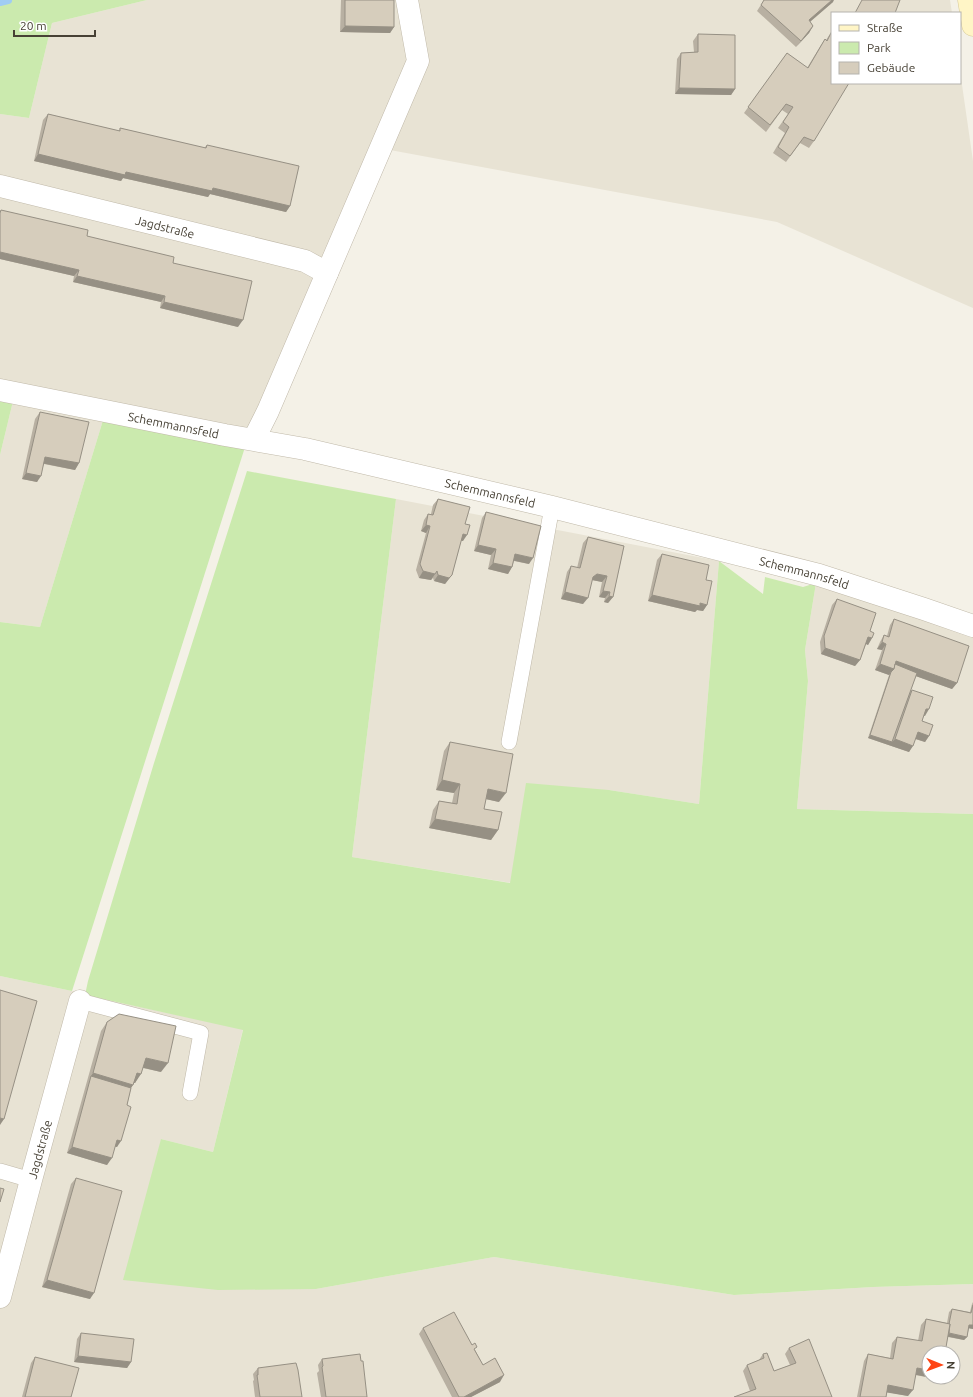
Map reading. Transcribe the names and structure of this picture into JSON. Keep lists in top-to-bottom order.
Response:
{
  "streets": {
    "street": ["Jagdstraße", "Schemmannsfeld"]
  },
  "legend": ["Straße", "Park", "Gebäude"],
  "scale_bar": "20 m",
  "north": "right"
}
